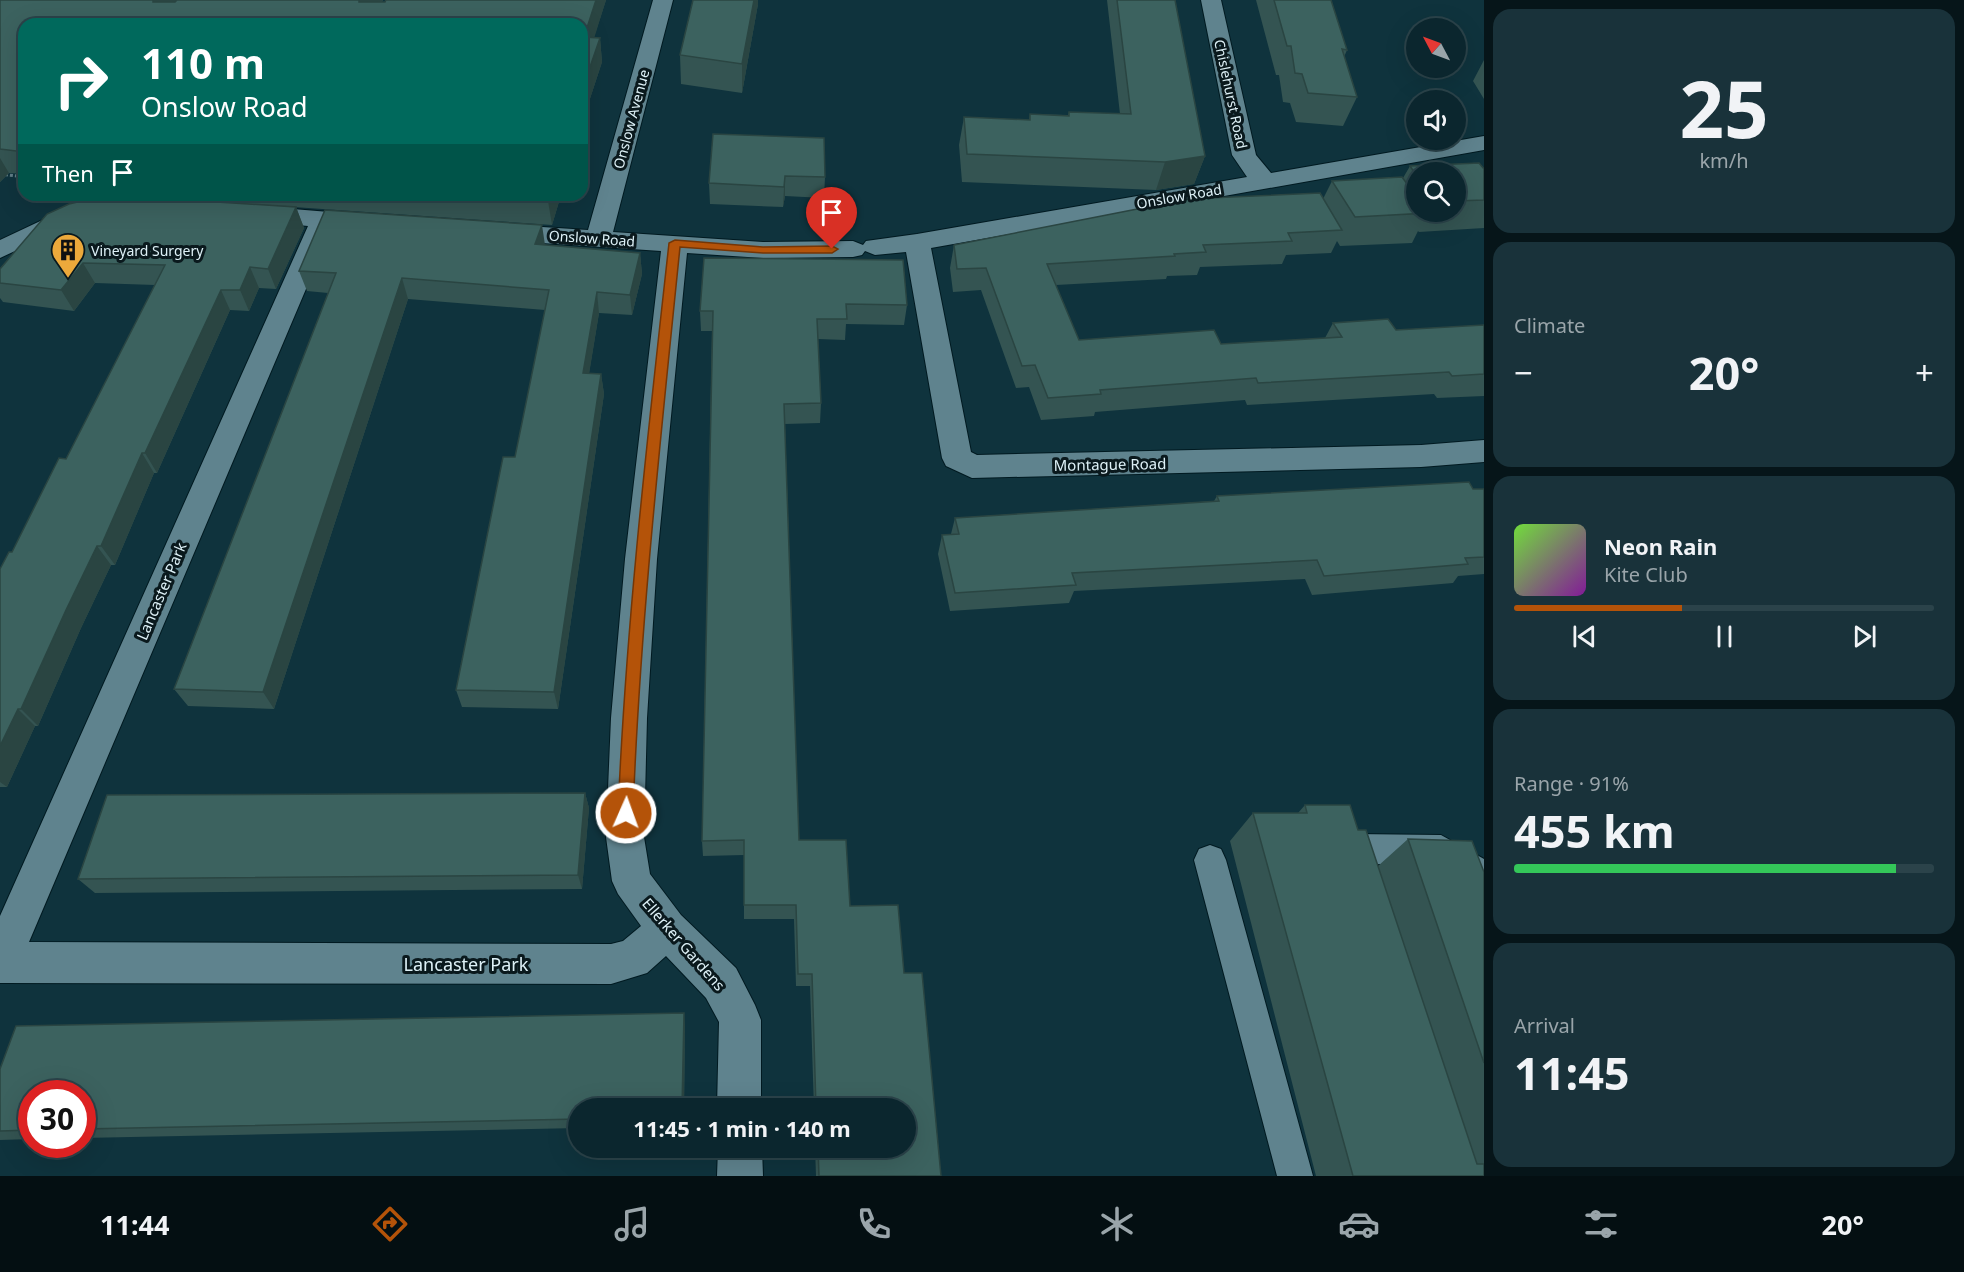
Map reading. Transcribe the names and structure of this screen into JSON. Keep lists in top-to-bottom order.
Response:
{
  "streets": {
    "street": [
      "Chislehurst Road",
      "Onslow Avenue",
      "Onslow Road",
      "Montague Road",
      "Lancaster Park",
      "Ellerker Gardens"
    ]
  },
  "crossings": [
    ["Chislehurst Road", "Onslow Road"],
    ["Onslow Avenue", "Onslow Road"],
    ["Onslow Road", "Montague Road"],
    ["Onslow Road", "Ellerker Gardens"],
    ["Lancaster Park", "Ellerker Gardens"]
  ],
  "places": {
    "building": ["Vineyard Surgery"]
  },
  "north": "top left",
  "page": {
    "tile": [
      ["25", "km/h"],
      "Climate",
      ["Range · 91%", "455 km"],
      ["Arrival", "11:45"]
    ],
    "turn": ["110 m", "Onslow Road"],
    "then": "Then",
    "heat": ["−", "20°", "+"],
    "song": ["Neon Rain", "Kite Club"],
    "limit": "30",
    "trip": "11:45 · 1 min · 140 m",
    "tabs": ["11:44", "20°"]
  }
}
